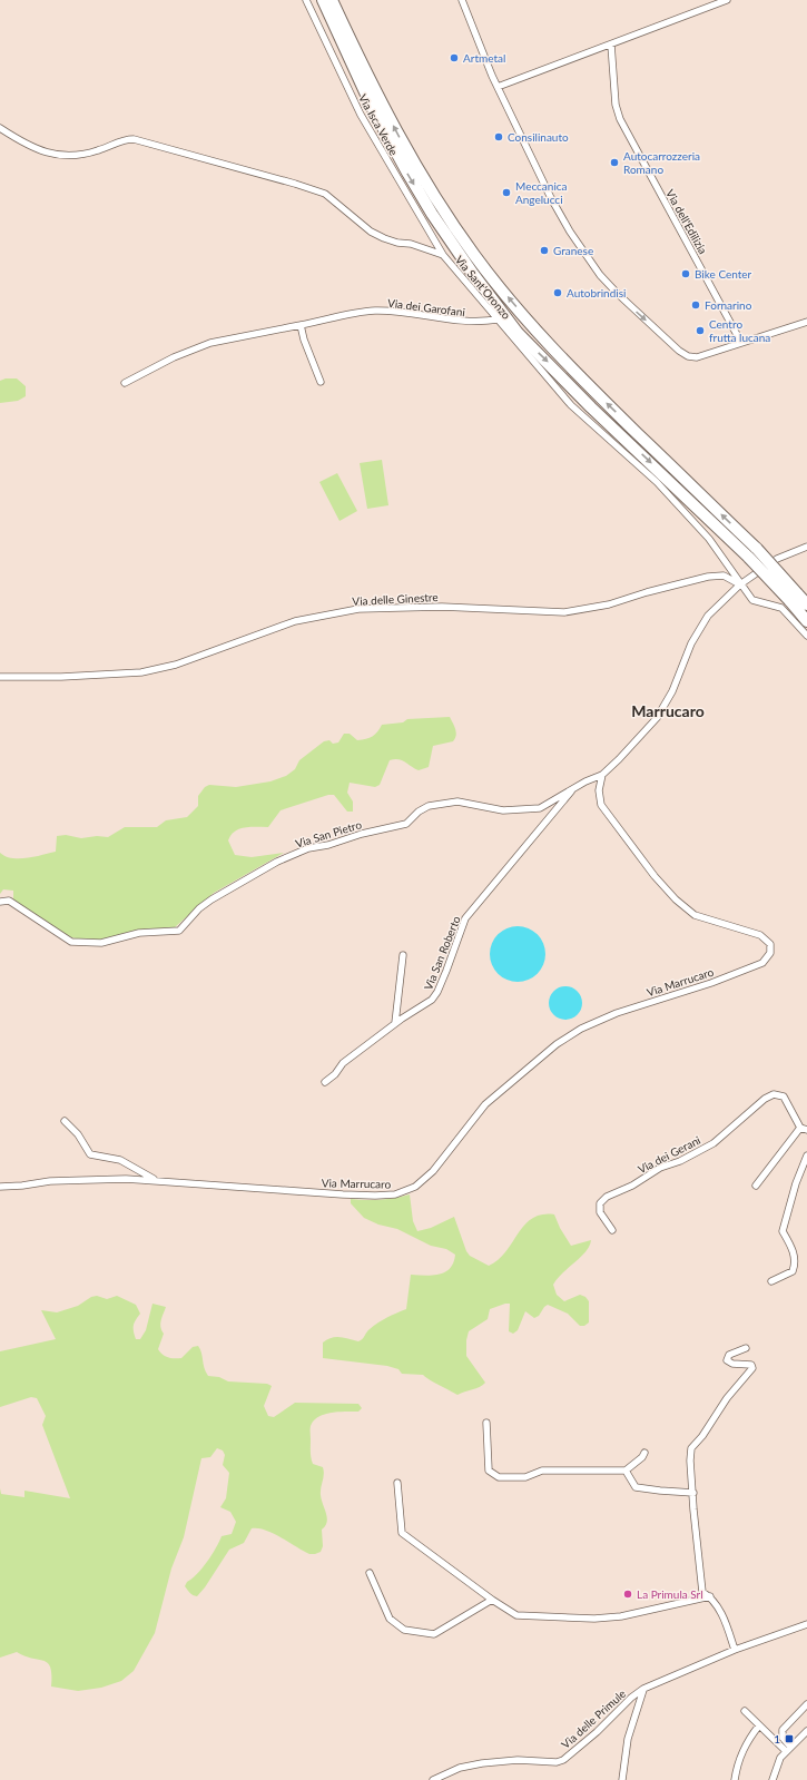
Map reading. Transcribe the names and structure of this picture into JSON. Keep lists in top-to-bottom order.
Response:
{
  "streets": {
    "street": [
      "Via Isca Verde",
      "Via dell'Edilizia",
      "Via Sant'Oronzo",
      "Via dei Garofani",
      "Via delle Ginestre",
      "Via San Pietro",
      "Via San Roberto",
      "Via Marrucaro",
      "Via dei Gerani",
      "Via delle Primule"
    ]
  },
  "crossings": [
    ["Via Isca Verde", "Via Sant'Oronzo"],
    ["Via Sant'Oronzo", "Via dei Garofani"],
    ["Via Sant'Oronzo", "Via delle Ginestre"],
    ["Via San Pietro", "Via San Roberto"],
    ["Via San Pietro", "Via Marrucaro"]
  ],
  "districts": ["Marrucaro"],
  "places": {
    "other": [
      "Artmetal",
      "Consilinauto",
      "Autocarrozzeria Romano",
      "Meccanica Angelucci",
      "Granese",
      "Bike Center",
      "Autobrindisi",
      "Fornarino",
      "Centro frutta lucana",
      "La Primula Srl"
    ],
    "transit": ["1"]
  }
}
